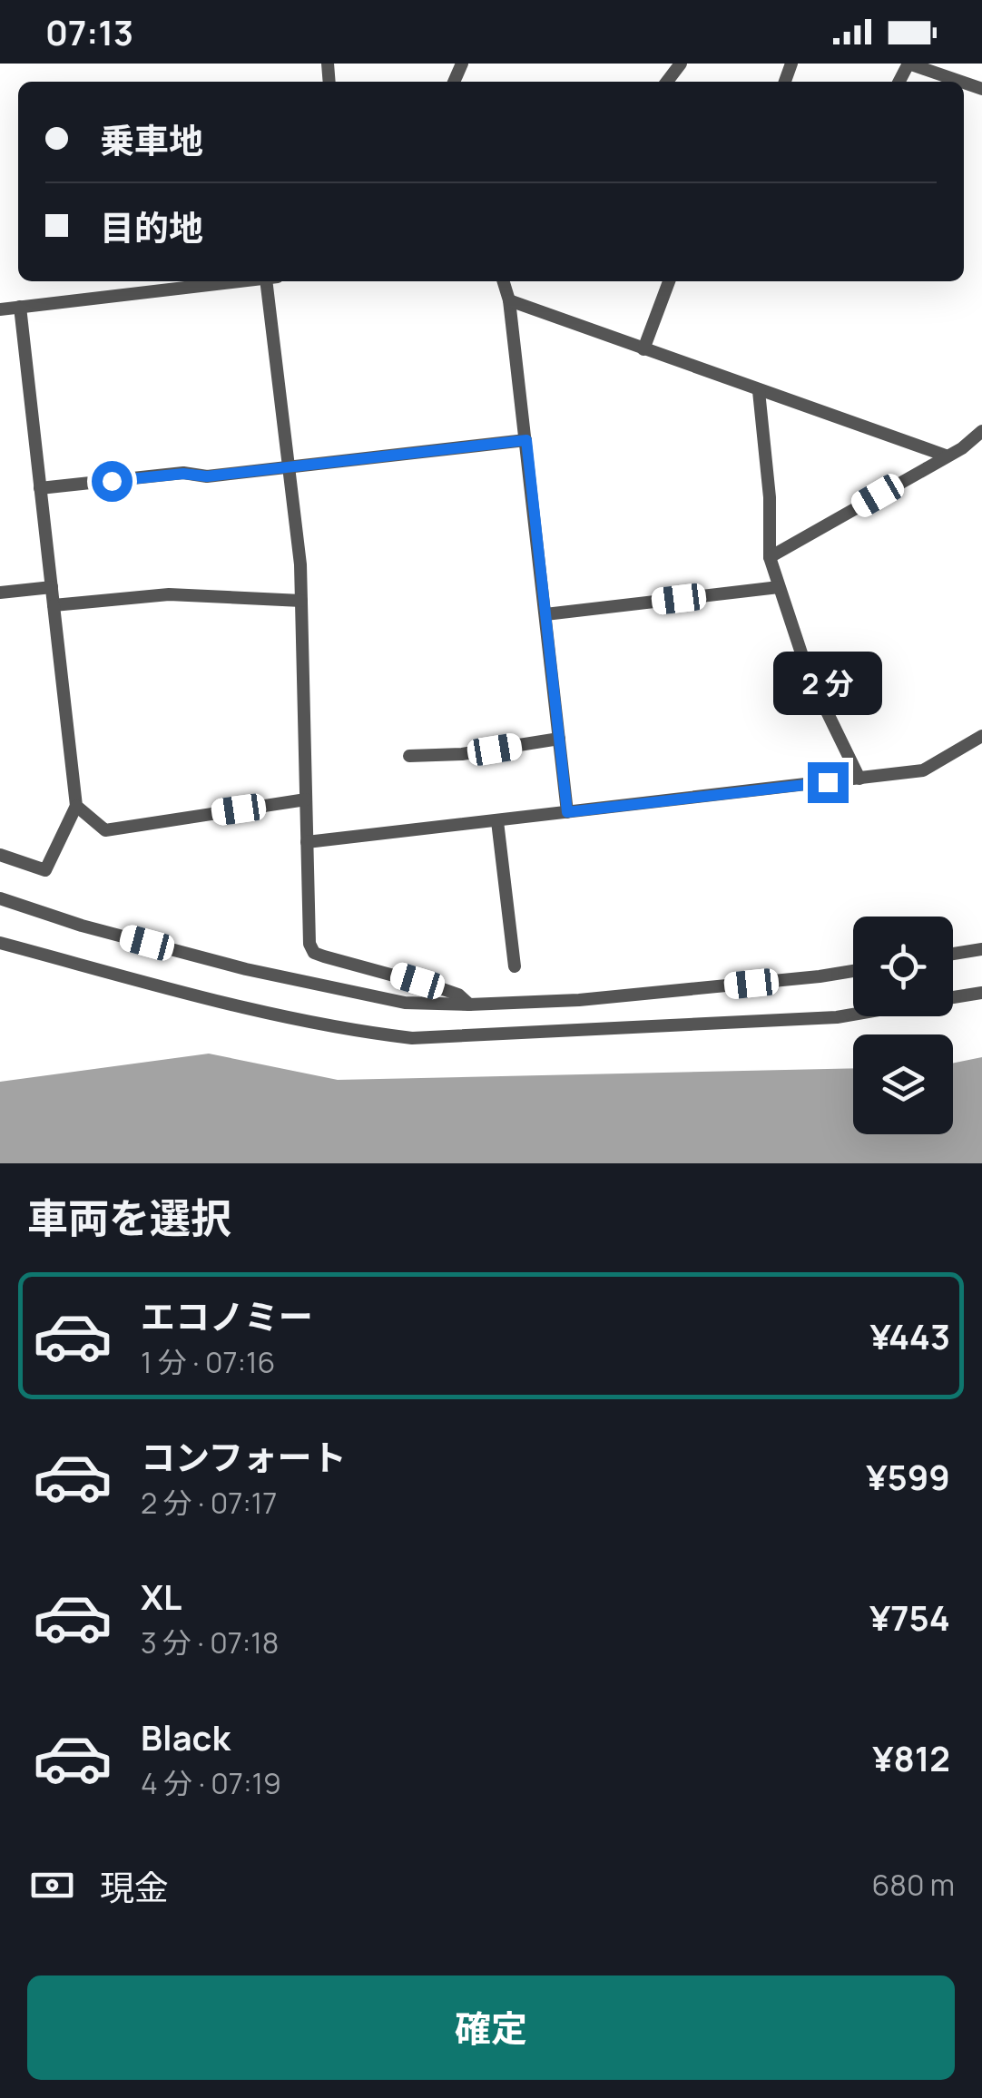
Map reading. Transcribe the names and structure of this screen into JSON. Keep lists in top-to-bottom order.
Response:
{
  "page": {
    "status": "07:13",
    "banner": ["乗車地", "目的地"],
    "bubble": "2 分",
    "heading": "車両を選択",
    "list": [
      {
        "name": "エコノミー",
        "note": "1 分 · 07:16",
        "value": "¥443"
      },
      {
        "name": "コンフォート",
        "note": "2 分 · 07:17",
        "value": "¥599"
      },
      {
        "name": "XL",
        "note": "3 分 · 07:18",
        "value": "¥754"
      },
      {
        "name": "Black",
        "note": "4 分 · 07:19",
        "value": "¥812"
      }
    ],
    "pay": ["現金", "680 m"],
    "buttons": "確定"
  }
}
